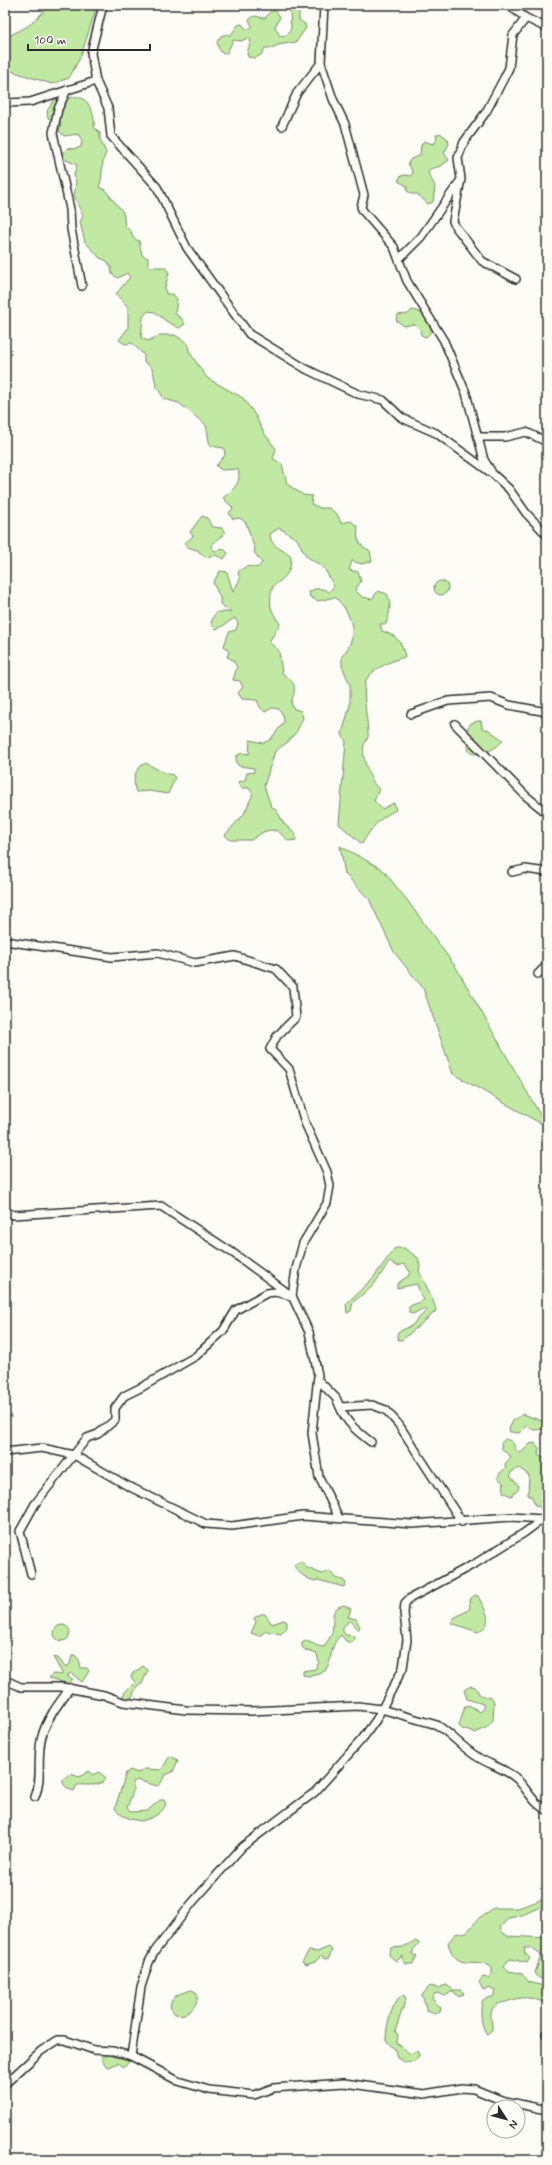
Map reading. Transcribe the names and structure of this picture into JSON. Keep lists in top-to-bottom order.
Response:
{
  "scale_bar": "100 m",
  "north": "bottom right"
}
